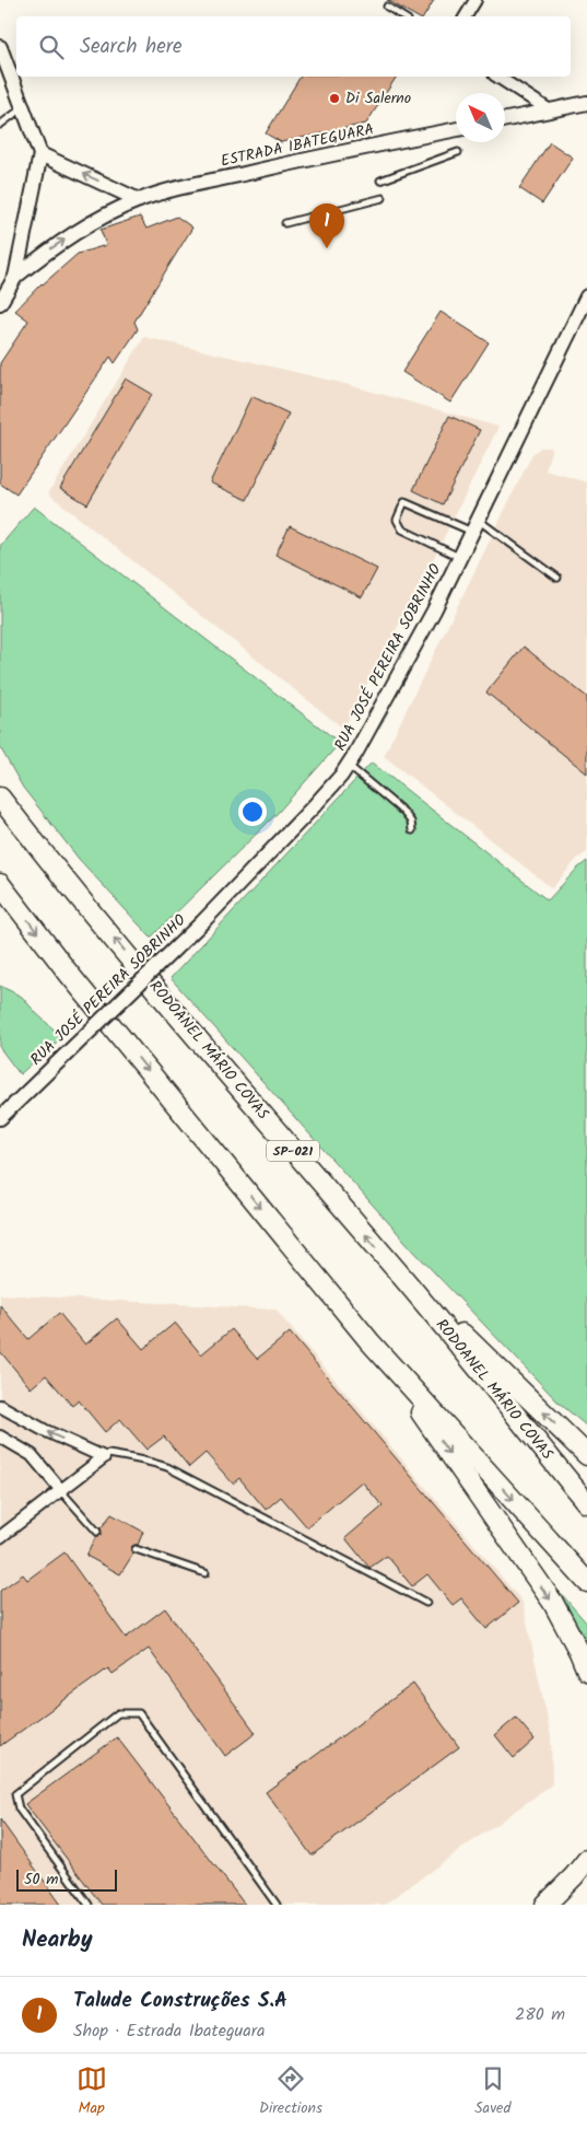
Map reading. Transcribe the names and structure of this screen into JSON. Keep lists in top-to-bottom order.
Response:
{
  "streets": {
    "highway": ["RODOANEL MÁRIO COVAS", "SP-021"],
    "street": ["ESTRADA IBATEGUARA", "RUA JOSÉ PEREIRA SOBRINHO"]
  },
  "places": ["Di Salerno"],
  "scale_bar": "50 m",
  "north": "top left",
  "page": {
    "search": "Search here",
    "pins": "1",
    "scale": "50 m",
    "heading": "Nearby",
    "list": [
      {
        "mark": "1",
        "name": "Talude Construções S.A",
        "note": "Shop · Estrada Ibateguara",
        "value": "280 m"
      }
    ],
    "nav": ["Map", "Directions", "Saved"]
  }
}
